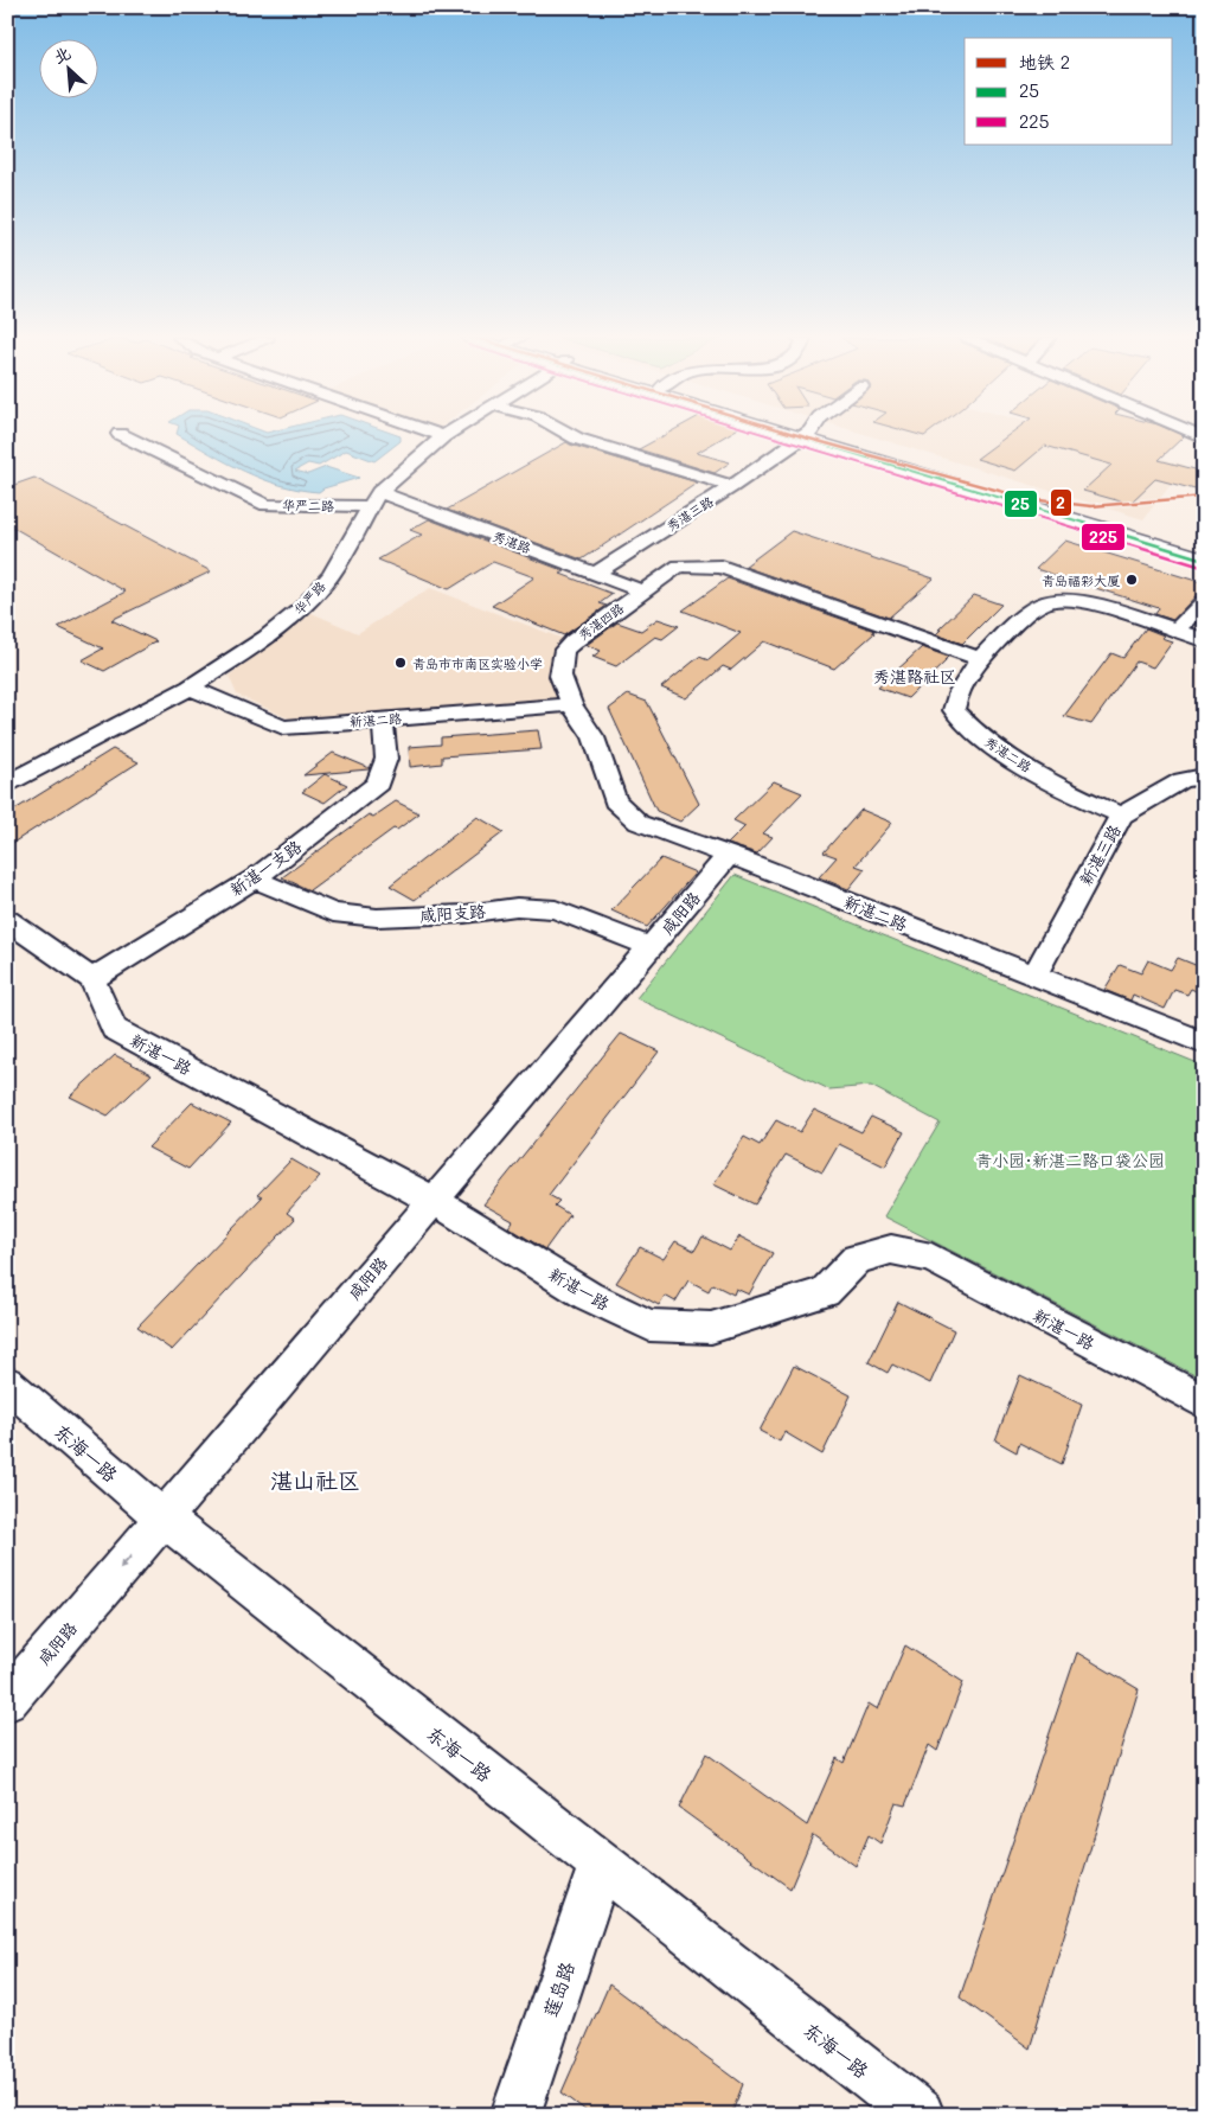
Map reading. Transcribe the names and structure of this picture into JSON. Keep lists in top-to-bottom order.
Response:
{
  "streets": {
    "street": [
      "华严二路",
      "秀湛三路",
      "秀湛路",
      "华严路",
      "秀湛四路",
      "新湛二路",
      "秀湛二路",
      "新湛三路",
      "新湛一支路",
      "咸阳支路",
      "咸阳路",
      "新湛一路",
      "东海一路",
      "莲岛路"
    ]
  },
  "crossings": [
    ["华严二路", "秀湛路"],
    ["华严二路", "华严路"],
    ["秀湛三路", "秀湛路"],
    ["秀湛路", "华严路"],
    ["秀湛路", "秀湛四路"],
    ["华严路", "新湛二路"],
    ["秀湛四路", "新湛二路"],
    ["秀湛四路", "秀湛二路"],
    ["新湛二路", "新湛三路"],
    ["新湛二路", "新湛一支路"],
    ["新湛二路", "咸阳路"],
    ["秀湛二路", "新湛三路"],
    ["新湛一支路", "咸阳支路"],
    ["新湛一支路", "新湛一路"],
    ["咸阳支路", "咸阳路"],
    ["咸阳路", "新湛一路"],
    ["咸阳路", "东海一路"],
    ["东海一路", "莲岛路"]
  ],
  "districts": ["秀湛路社区", "湛山社区"],
  "parks": ["青小园·新湛二路口袋公园"],
  "places": ["青岛福彩大厦", "青岛市市南区实验小学"],
  "lines": ["metro line 2", "transit line 25", "transit line 225"],
  "legend": ["地铁 2", "25", "225"],
  "north": "top left"
}
